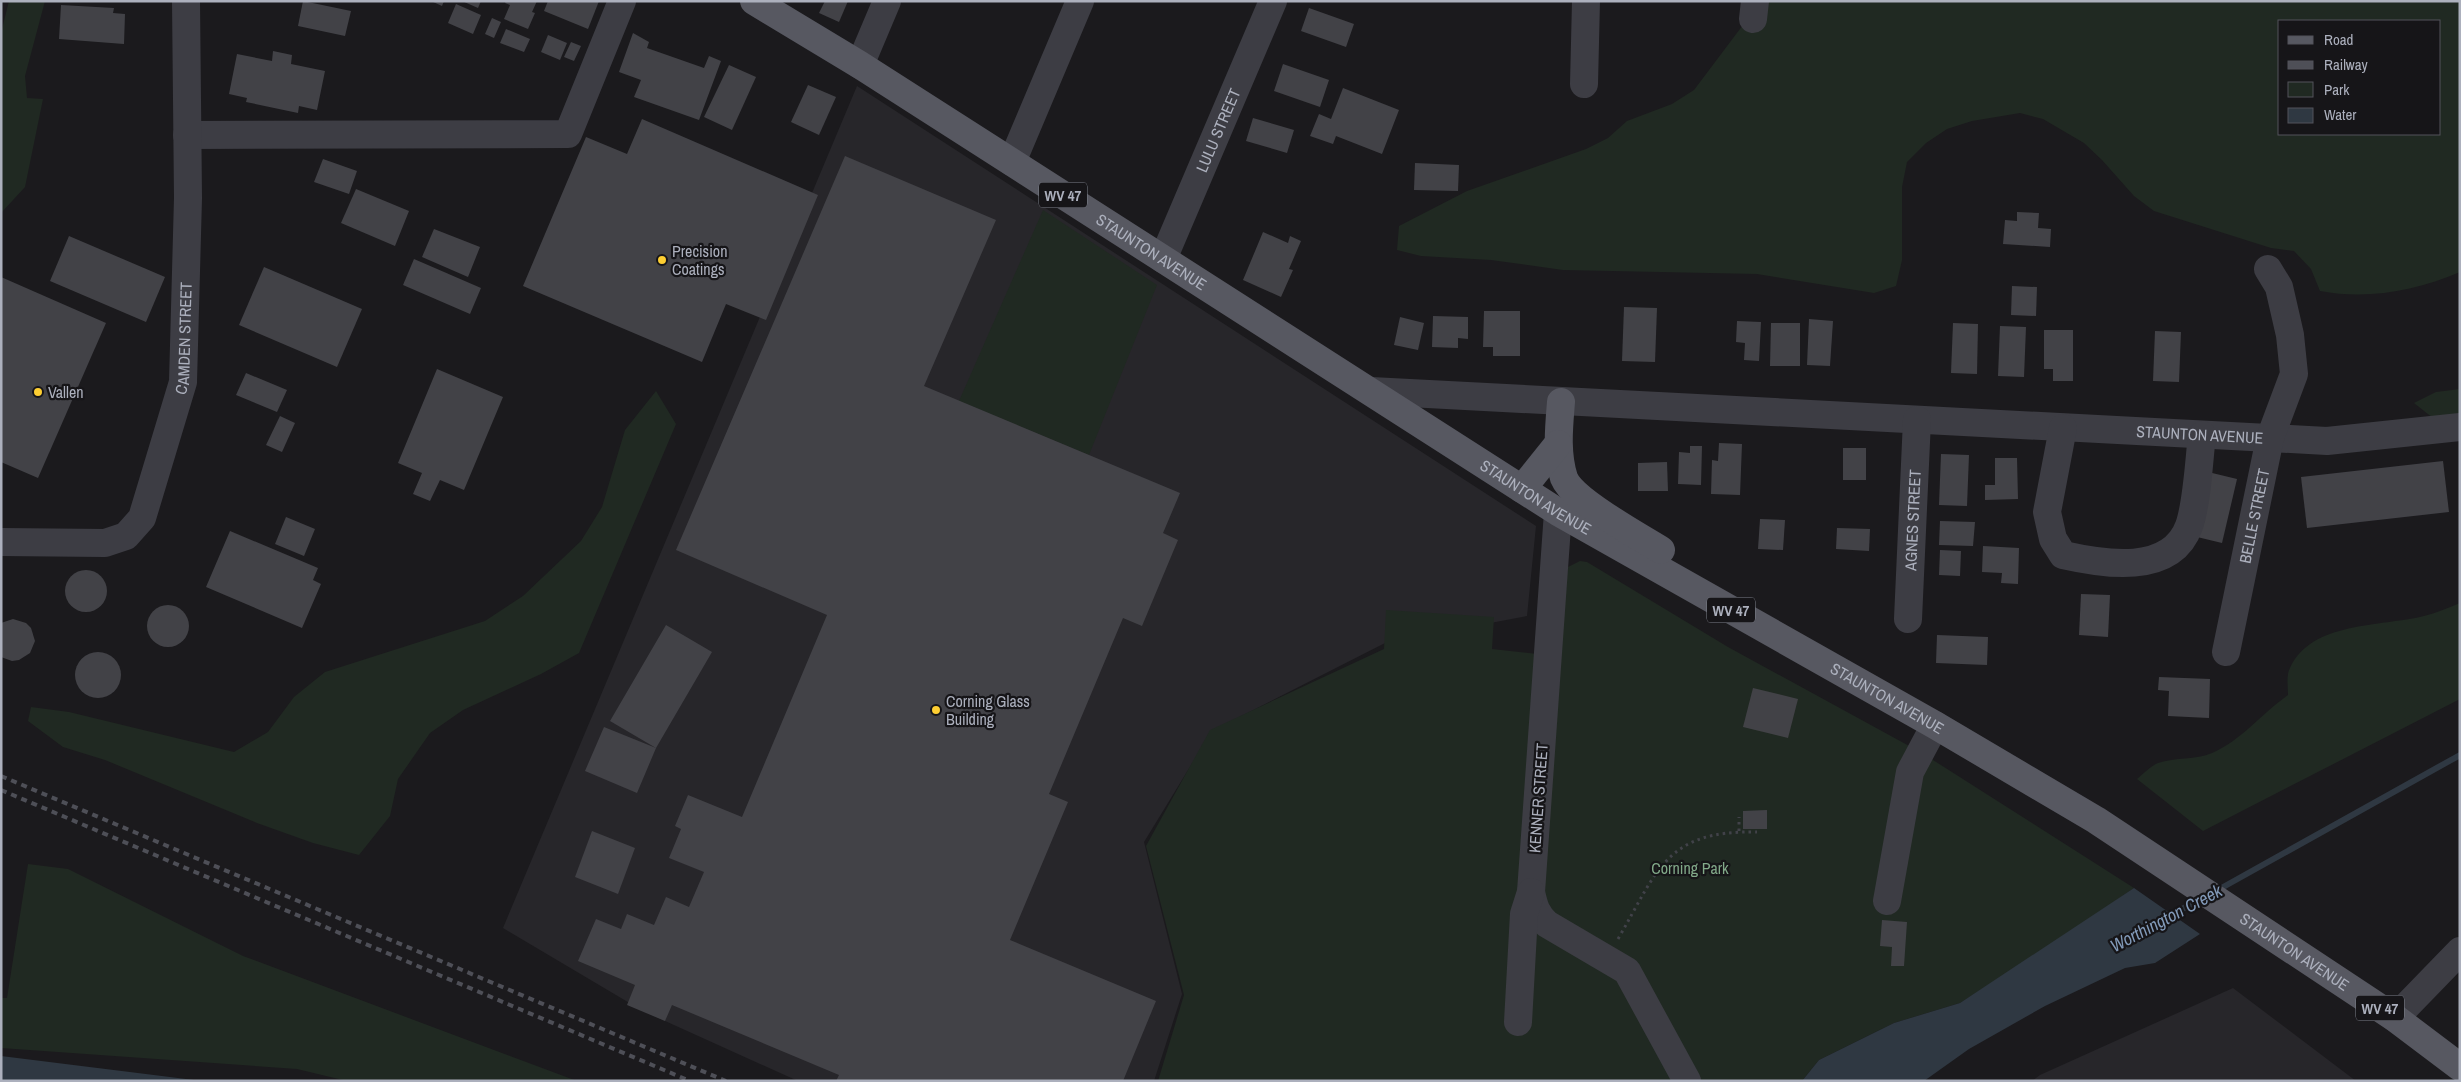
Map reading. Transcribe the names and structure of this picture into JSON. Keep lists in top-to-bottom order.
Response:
{
  "streets": {
    "main road": ["WV 47", "STAUNTON AVENUE"],
    "street": [
      "LULU STREET",
      "CAMDEN STREET",
      "BELLE STREET",
      "AGNES STREET",
      "KENNER STREET"
    ]
  },
  "crossings": [
    ["LULU STREET", "STAUNTON AVENUE"],
    ["STAUNTON AVENUE", "BELLE STREET"],
    ["STAUNTON AVENUE", "AGNES STREET"],
    ["STAUNTON AVENUE", "KENNER STREET"]
  ],
  "water": ["Worthington Creek"],
  "parks": ["Corning Park"],
  "places": ["Precision Coatings", "Vallen", "Corning Glass Building"],
  "legend": [
    "Road",
    "Railway",
    "Park",
    "Water"
  ]
}
